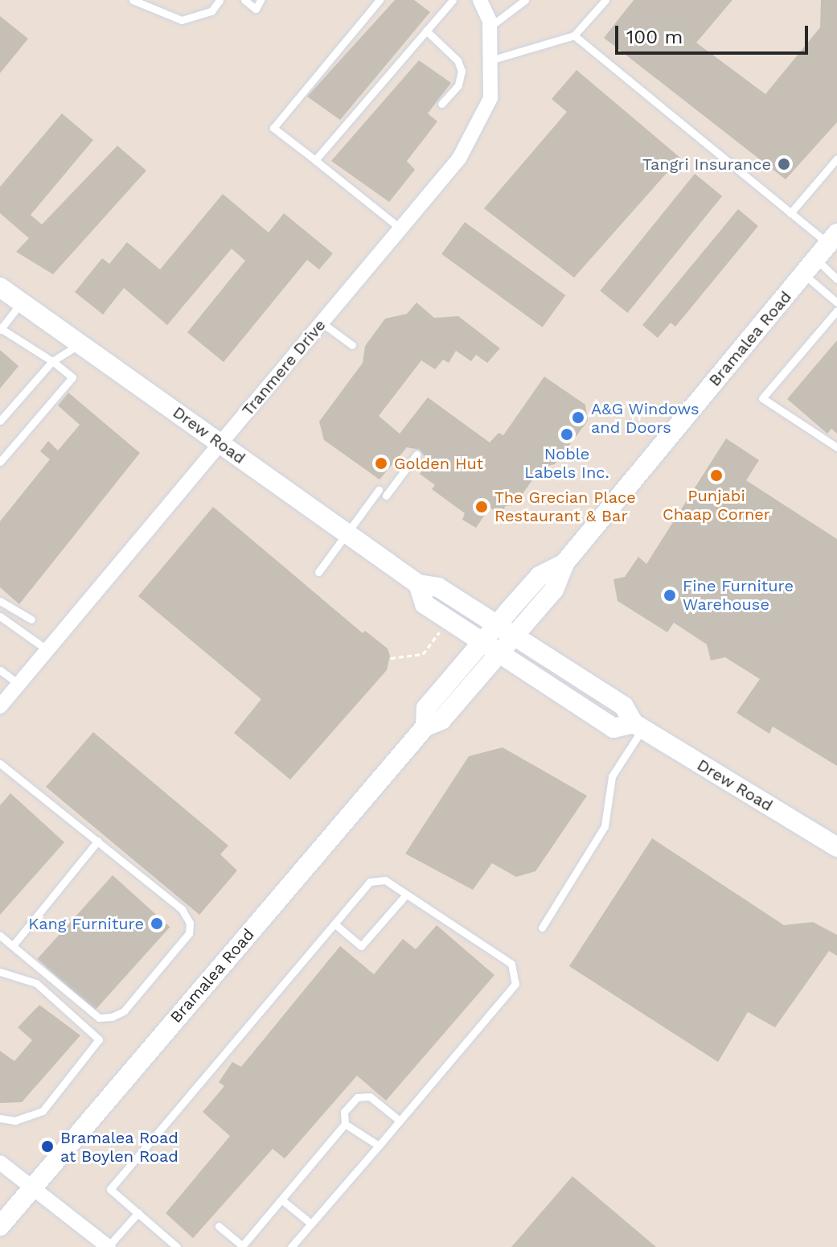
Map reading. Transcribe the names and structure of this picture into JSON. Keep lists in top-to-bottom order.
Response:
{
  "streets": {
    "main road": ["Bramalea Road", "Drew Road"],
    "street": ["Tranmere Drive"]
  },
  "crossings": [
    ["Bramalea Road", "Drew Road"],
    ["Tranmere Drive", "Drew Road"]
  ],
  "places": [
    "Tangri Insurance",
    "A&G Windows and Doors",
    "Noble Labels Inc.",
    "Golden Hut",
    "Punjabi Chaap Corner",
    "The Grecian Place Restaurant & Bar",
    "Fine Furniture Warehouse",
    "Kang Furniture",
    "Bramalea Road at Boylen Road"
  ],
  "scale_bar": "100 m"
}
